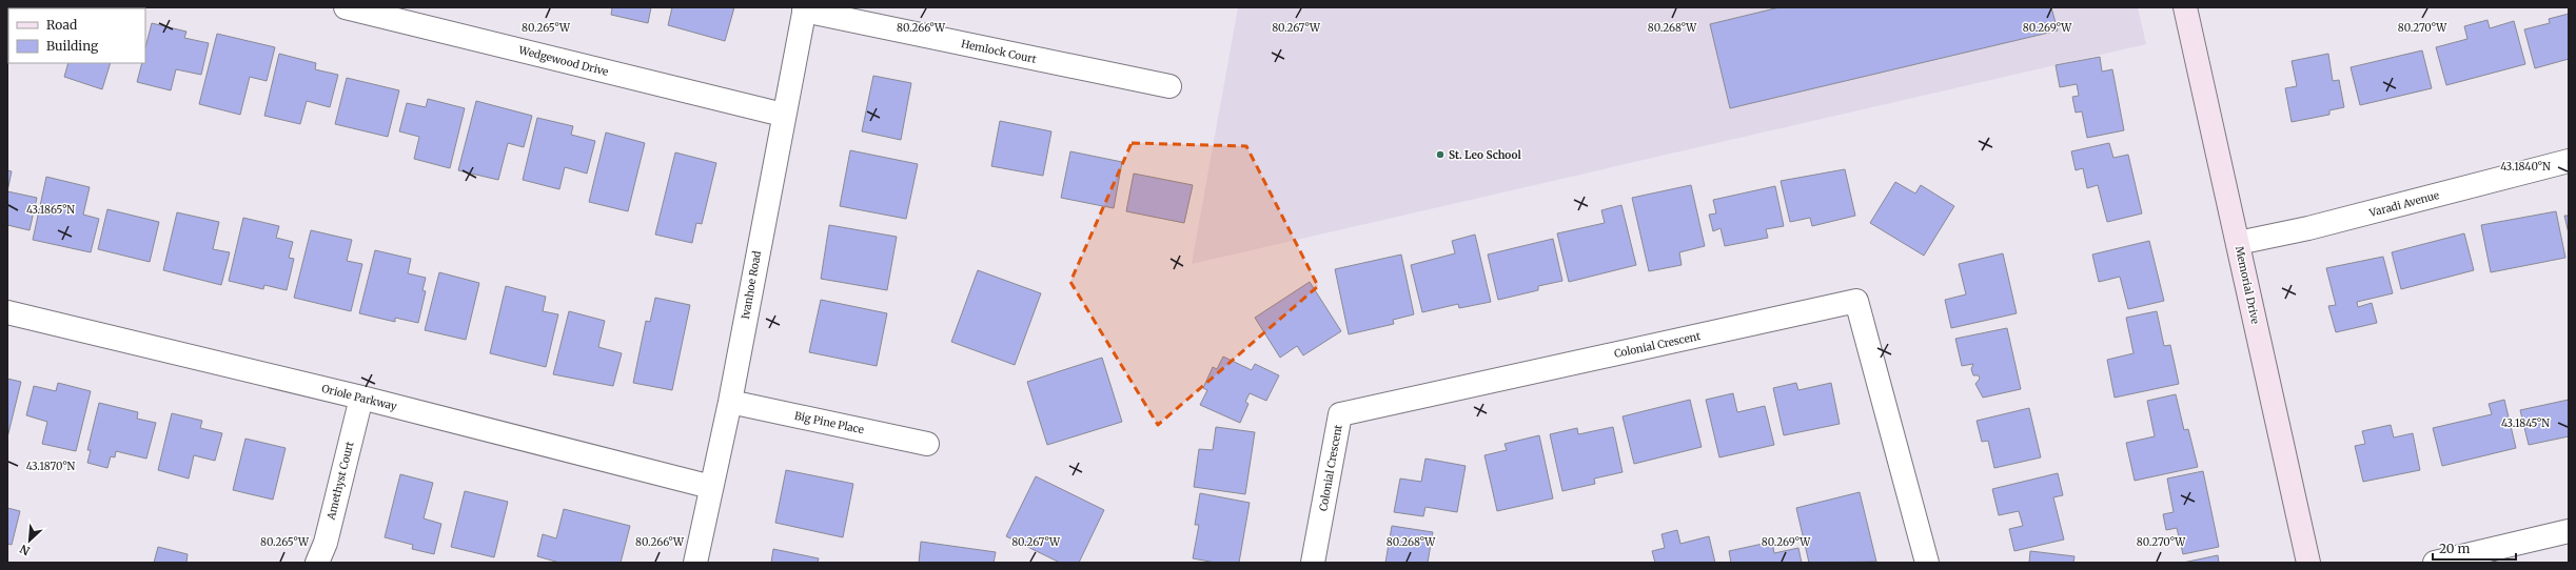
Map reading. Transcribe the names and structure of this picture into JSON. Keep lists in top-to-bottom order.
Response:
{
  "streets": {
    "main road": ["Memorial Drive"],
    "street": [
      "Hemlock Court",
      "Wedgewood Drive",
      "Varadi Avenue",
      "Ivanhoe Road",
      "Colonial Crescent",
      "Oriole Parkway",
      "Big Pine Place",
      "Amethyst Court"
    ]
  },
  "crossings": [
    ["Hemlock Court", "Ivanhoe Road"],
    ["Wedgewood Drive", "Ivanhoe Road"],
    ["Varadi Avenue", "Memorial Drive"],
    ["Ivanhoe Road", "Oriole Parkway"],
    ["Ivanhoe Road", "Big Pine Place"],
    ["Oriole Parkway", "Amethyst Court"]
  ],
  "places": ["St. Leo School"],
  "legend": ["Road", "Building"],
  "scale_bar": "20 m",
  "north": "bottom left",
  "coordinates": [
    "80.265°W",
    "80.266°W",
    "80.267°W",
    "80.268°W",
    "80.269°W",
    "80.270°W",
    "43.1840°N",
    "43.1865°N",
    "43.1845°N",
    "43.1870°N"
  ]
}
